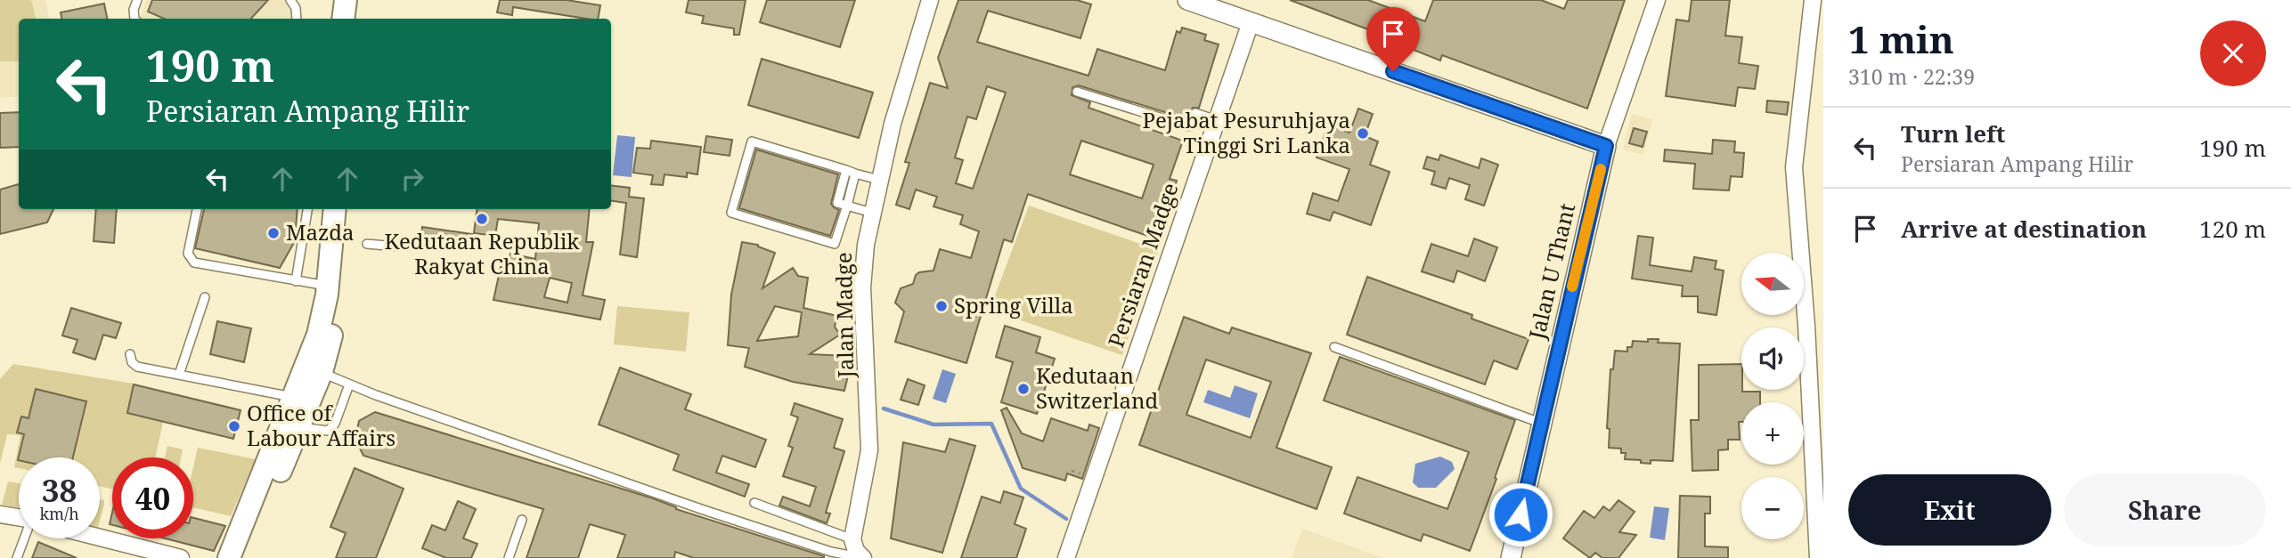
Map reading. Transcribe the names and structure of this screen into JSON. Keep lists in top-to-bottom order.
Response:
{
  "streets": {
    "street": ["Persiaran Madge", "Jalan U Thant", "Jalan Madge"]
  },
  "places": [
    "Pejabat Pesuruhjaya Tinggi Sri Lanka",
    "Kedutaan Republik Rakyat China",
    "Mazda",
    "Spring Villa",
    "Kedutaan Switzerland",
    "Office of Labour Affairs"
  ],
  "north": "left",
  "page": {
    "heading": ["1 min", "310 m · 22:39"],
    "turn": ["190 m", "Persiaran Ampang Hilir"],
    "list": [
      {
        "name": "Turn left",
        "note": "Persiaran Ampang Hilir",
        "value": "190 m"
      },
      {
        "name": "Arrive at destination",
        "value": "120 m"
      }
    ],
    "map_buttons": ["+", "−"],
    "speed": "38 km/h",
    "limit": "40",
    "buttons": ["Exit", "Share"]
  }
}
